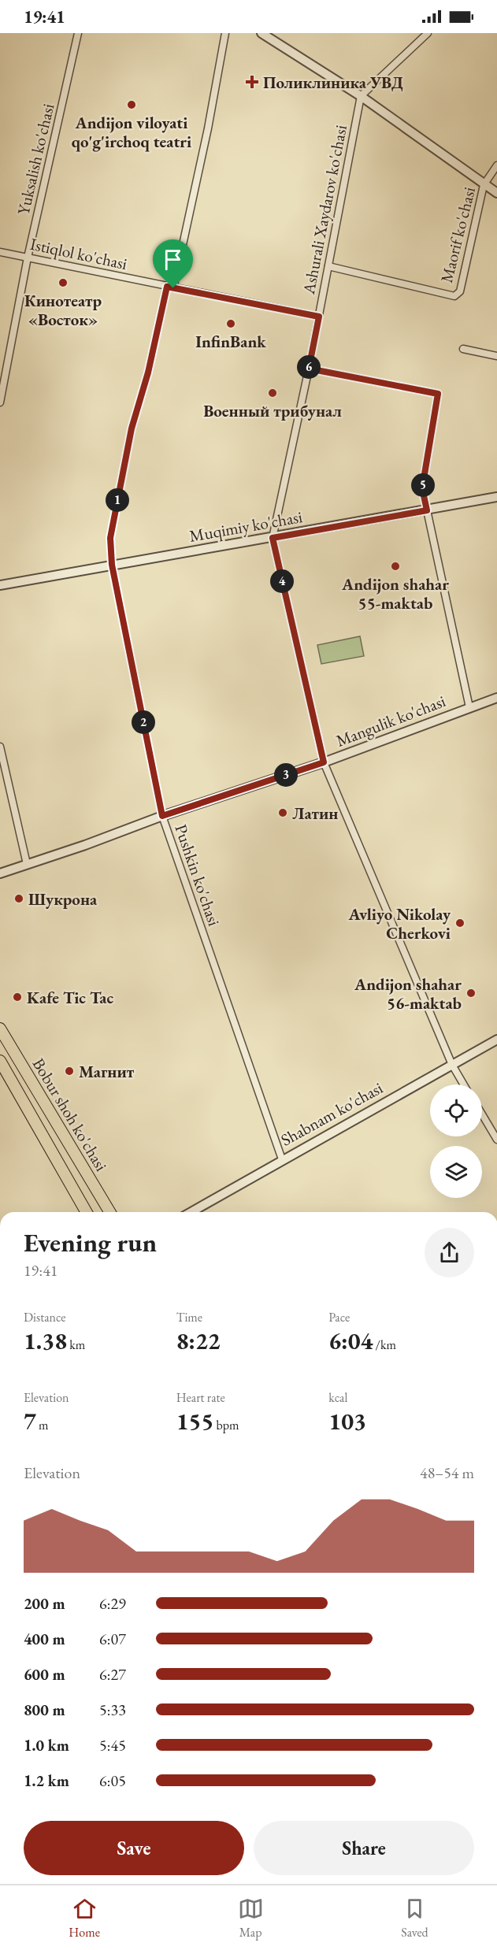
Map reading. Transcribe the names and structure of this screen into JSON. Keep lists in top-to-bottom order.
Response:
{
  "streets": {
    "main road": ["Bobur shoh ko'chasi"],
    "street": [
      "Yuksalish ko'chasi",
      "Ashurali Xaydarov ko'chasi",
      "Maorif ko'chasi",
      "Istiqlol ko'chasi",
      "Muqimiy ko'chasi",
      "Mangulik ko'chasi",
      "Pushkin ko'chasi",
      "Shabnam ko'chasi"
    ]
  },
  "crossings": [
    ["Yuksalish ko'chasi", "Istiqlol ko'chasi"],
    ["Ashurali Xaydarov ko'chasi", "Maorif ko'chasi"],
    ["Ashurali Xaydarov ko'chasi", "Istiqlol ko'chasi"],
    ["Ashurali Xaydarov ko'chasi", "Muqimiy ko'chasi"],
    ["Ashurali Xaydarov ko'chasi", "Mangulik ko'chasi"],
    ["Ashurali Xaydarov ko'chasi", "Shabnam ko'chasi"],
    ["Istiqlol ko'chasi", "Pushkin ko'chasi"],
    ["Muqimiy ko'chasi", "Pushkin ko'chasi"],
    ["Mangulik ko'chasi", "Pushkin ko'chasi"],
    ["Pushkin ko'chasi", "Shabnam ko'chasi"]
  ],
  "places": {
    "health": ["Поликлиника УВД"],
    "other": [
      "Andijon viloyati qo'g'irchoq teatri",
      "Кинотеатр «Восток»",
      "InfinBank",
      "Военный трибунал",
      "Andijon shahar 55-maktab",
      "Латин",
      "Шукрона",
      "Avliyo Nikolay Cherkovi",
      "Andijon shahar 56-maktab",
      "Kafe Tic Tac",
      "Магнит"
    ]
  },
  "page": {
    "status": "19:41",
    "pins": [
      "6",
      "5",
      "1",
      "4",
      "2",
      "3"
    ],
    "heading": ["Evening run", "19:41"],
    "stats": [
      ["Distance", "1.38 km"],
      ["Time", "8:22"],
      ["Pace", "6:04 /km"],
      ["Elevation", "7 m"],
      ["Heart rate", "155 bpm"],
      ["kcal", "103"]
    ],
    "chart": ["Elevation", "48–54 m"],
    "list": [
      {
        "name": "200 m",
        "note": "6:29"
      },
      {
        "name": "400 m",
        "note": "6:07"
      },
      {
        "name": "600 m",
        "note": "6:27"
      },
      {
        "name": "800 m",
        "note": "5:33"
      },
      {
        "name": "1.0 km",
        "note": "5:45"
      },
      {
        "name": "1.2 km",
        "note": "6:05"
      }
    ],
    "buttons": ["Save", "Share"],
    "tabs": ["Home", "Map", "Saved"]
  }
}
